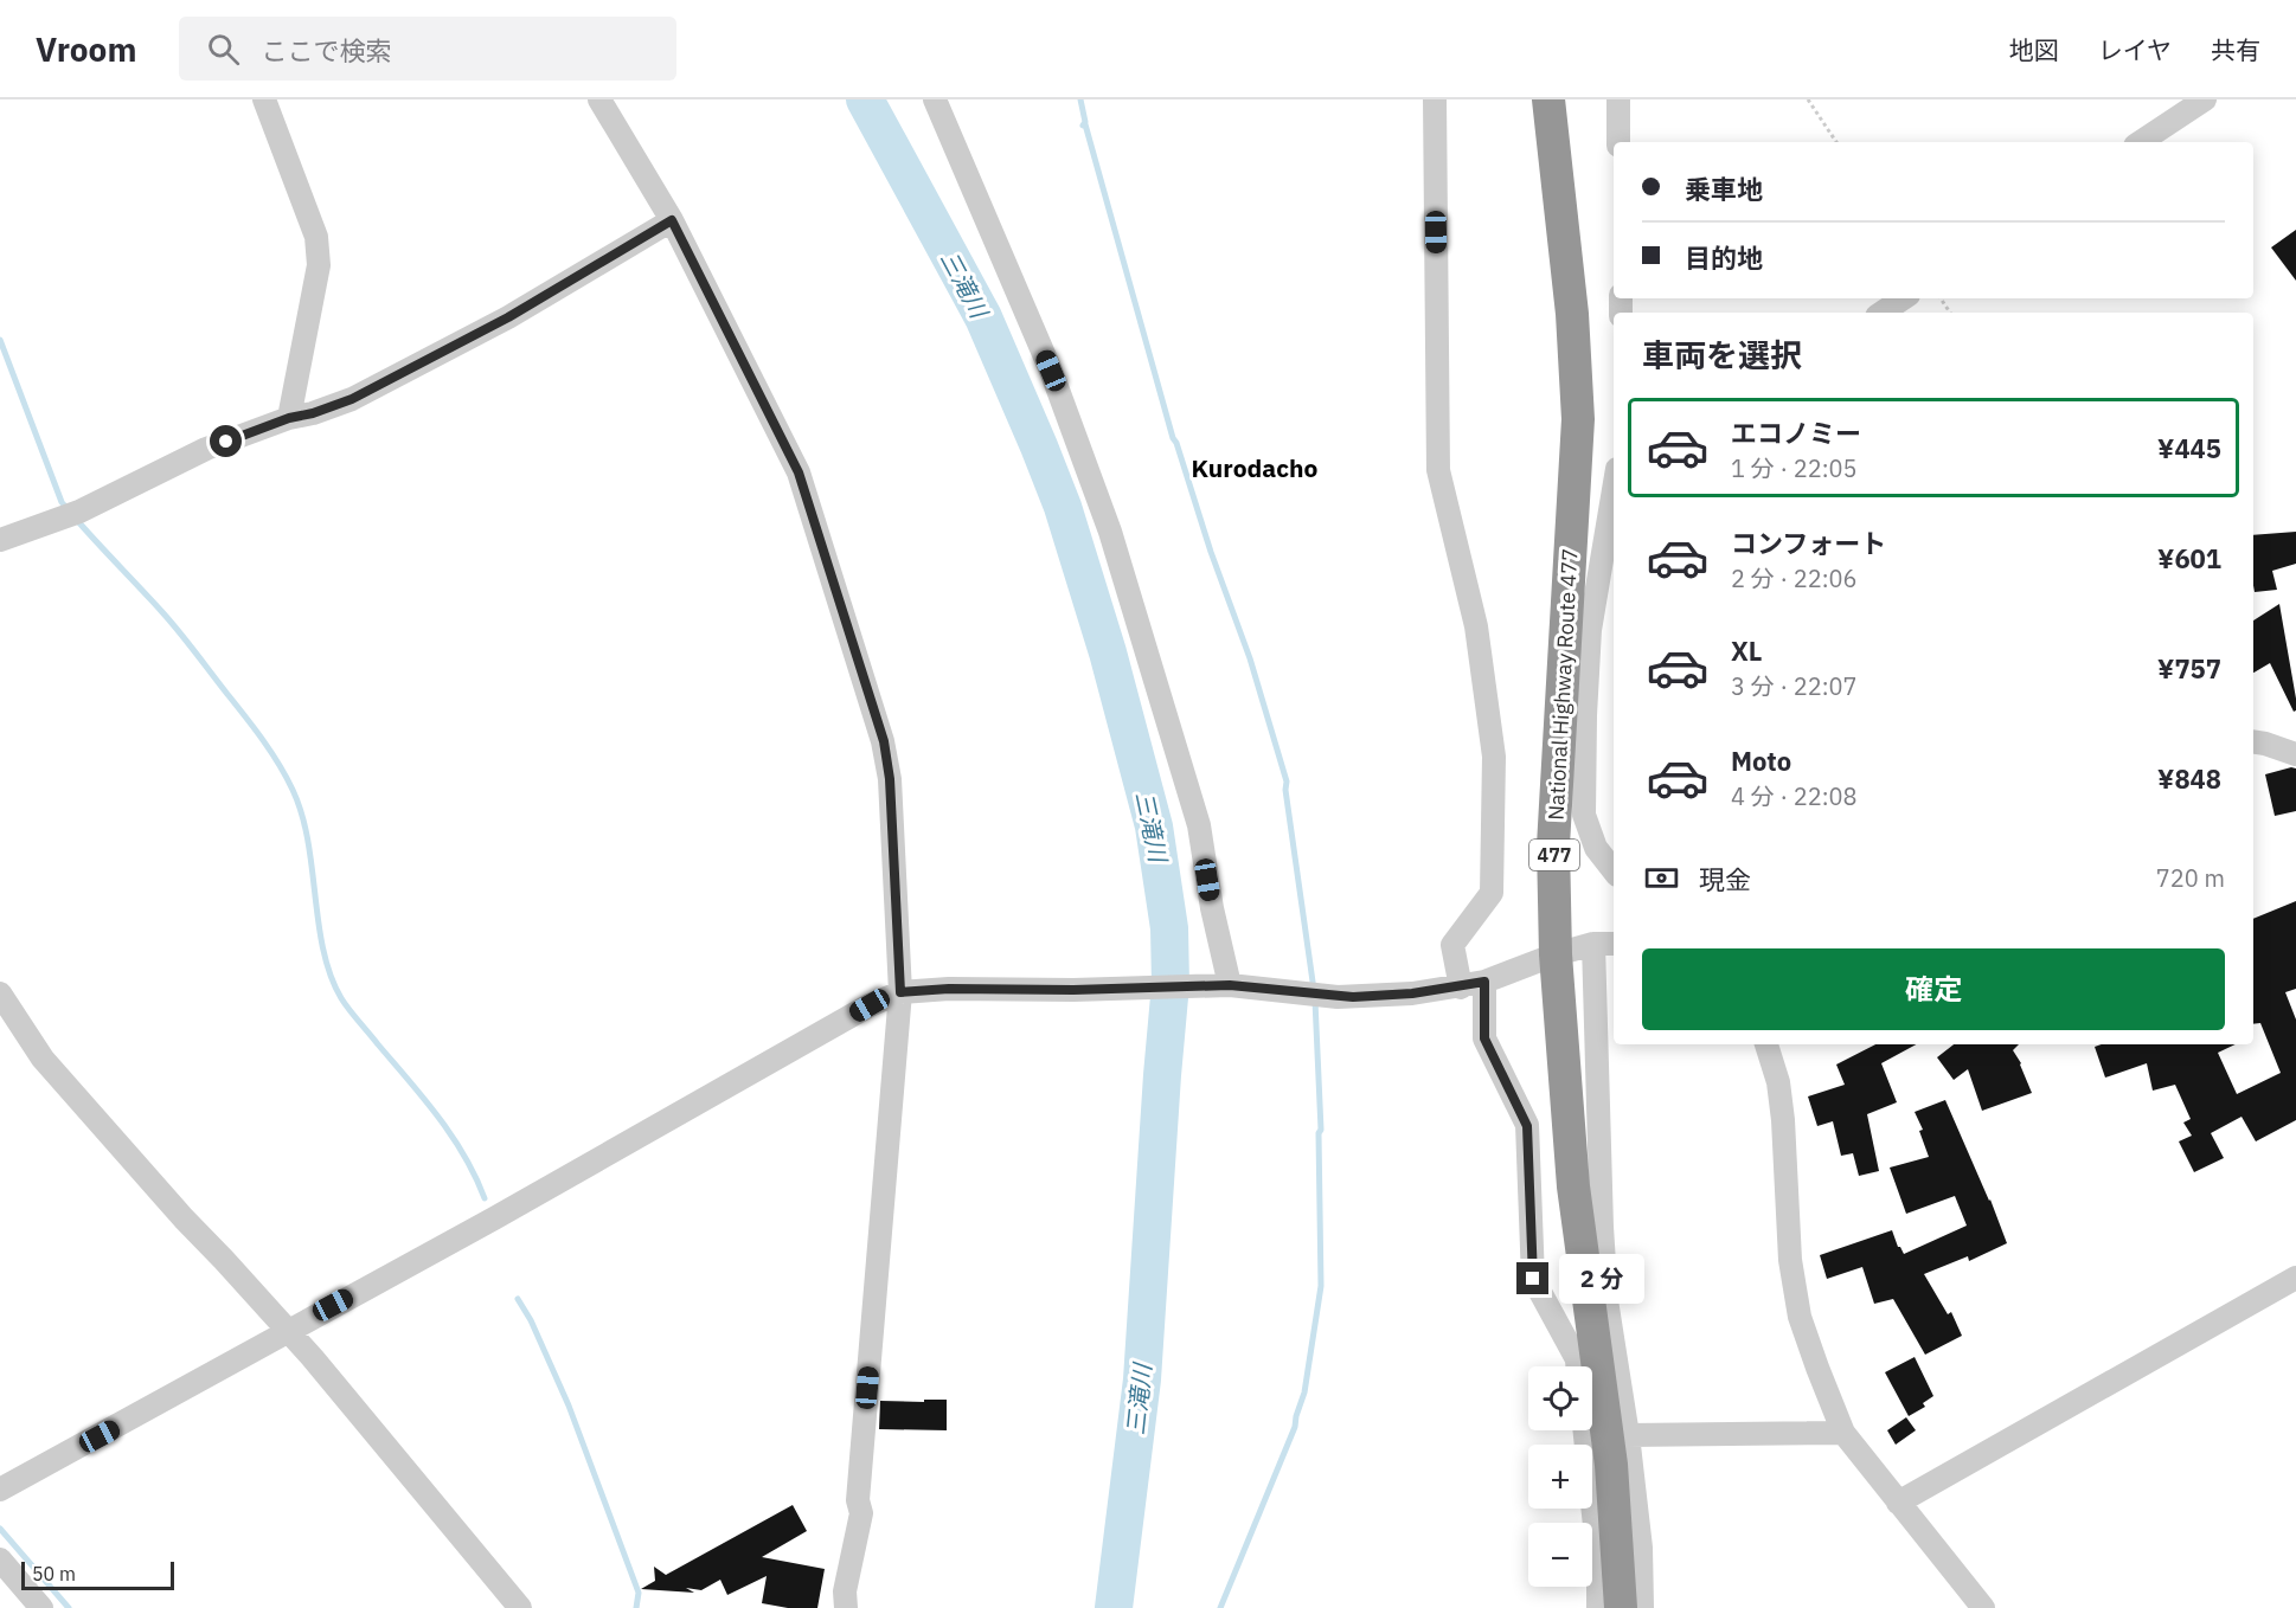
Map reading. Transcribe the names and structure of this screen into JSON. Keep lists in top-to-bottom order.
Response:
{
  "streets": {
    "highway": ["National Highway Route 477", "477"]
  },
  "districts": ["Kurodacho"],
  "water": ["三滝川"],
  "scale_bar": "50 m",
  "page": {
    "header": "Vroom",
    "search": "ここで検索",
    "nav": ["地図", "レイヤ", "共有"],
    "banner": ["乗車地", "目的地"],
    "heading": "車両を選択",
    "list": [
      {
        "name": "エコノミー",
        "note": "1 分 · 22:05",
        "value": "¥445"
      },
      {
        "name": "コンフォート",
        "note": "2 分 · 22:06",
        "value": "¥601"
      },
      {
        "name": "XL",
        "note": "3 分 · 22:07",
        "value": "¥757"
      },
      {
        "name": "Moto",
        "note": "4 分 · 22:08",
        "value": "¥848"
      }
    ],
    "pay": ["現金", "720 m"],
    "buttons": "確定",
    "bubble": "2 分",
    "map_buttons": ["+", "−"],
    "scale": "50 m"
  }
}
